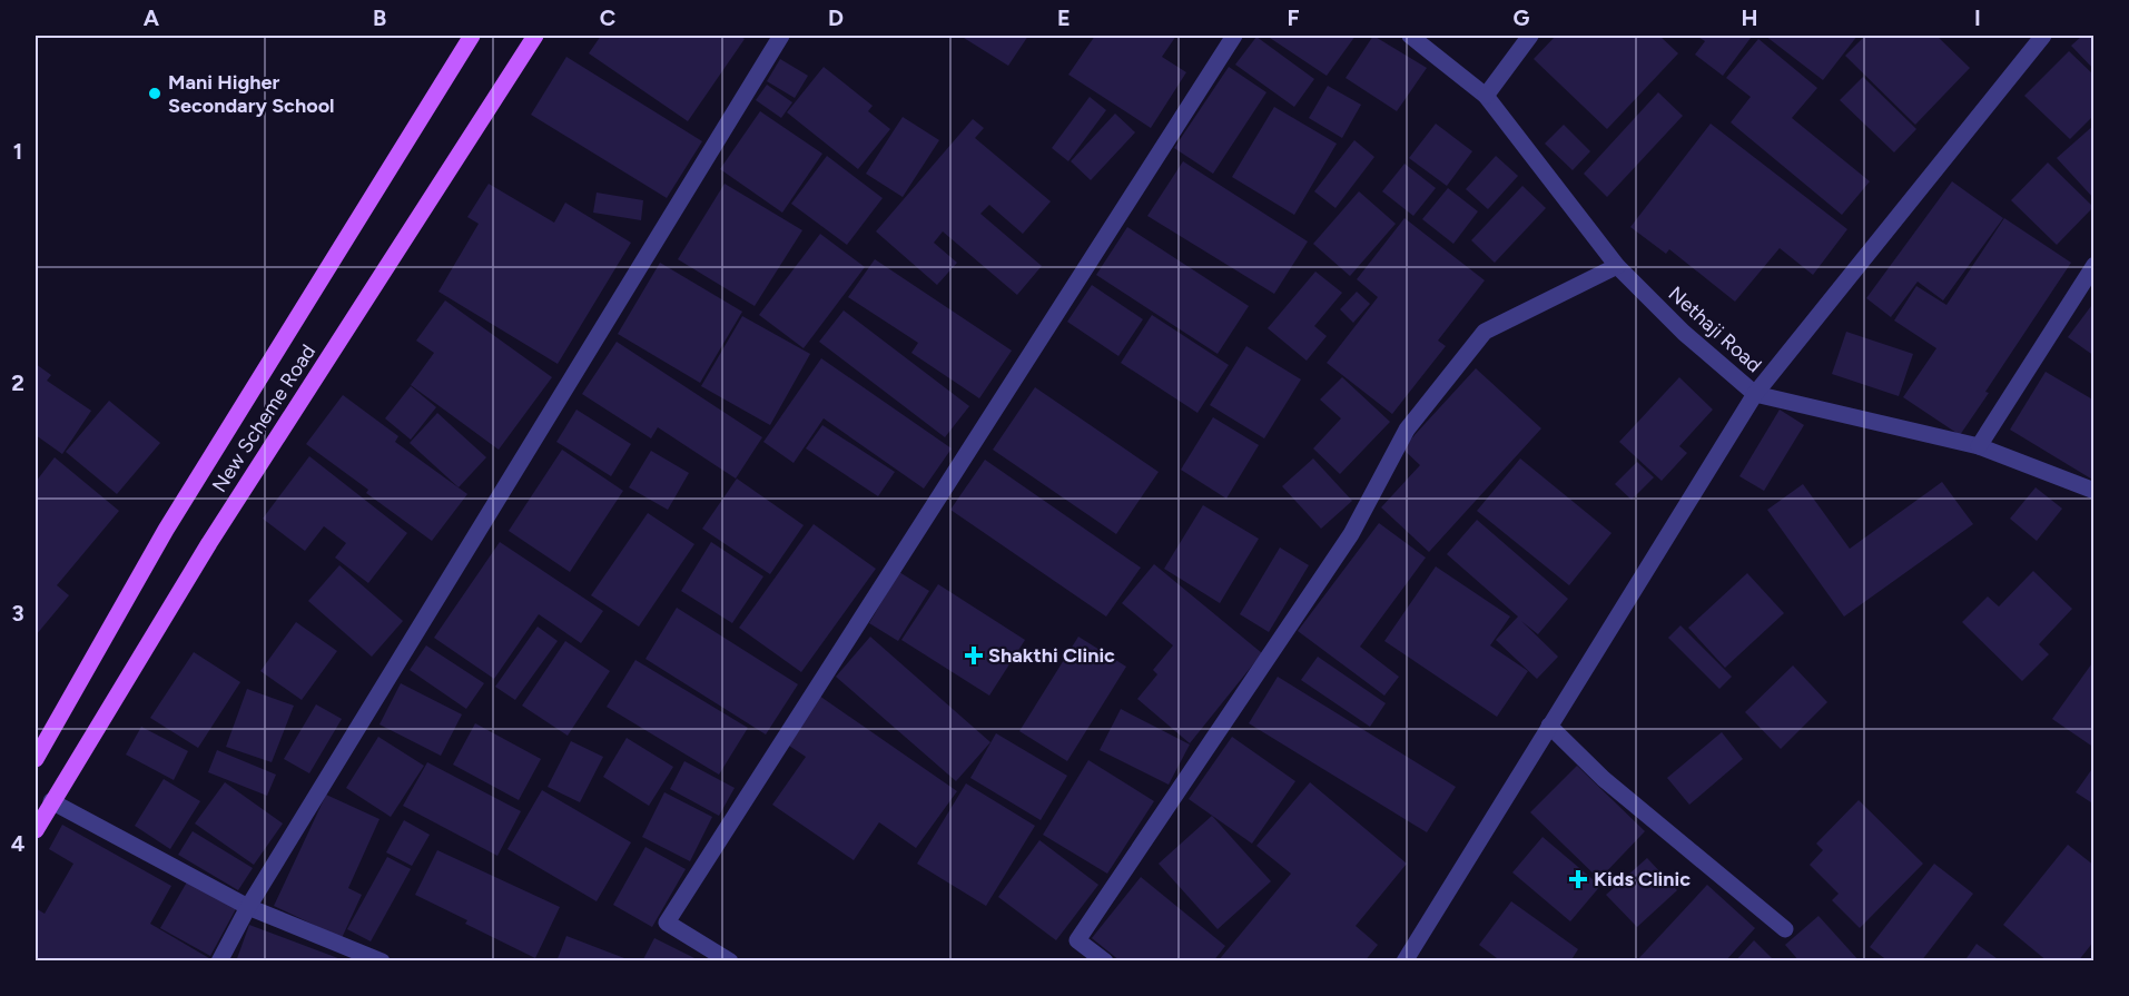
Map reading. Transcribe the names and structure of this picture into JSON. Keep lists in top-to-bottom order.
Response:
{
  "streets": {
    "main road": ["New Scheme Road"],
    "street": ["Nethaji Road"]
  },
  "places": {
    "other": ["Mani Higher Secondary School"],
    "health": ["Shakthi Clinic", "Kids Clinic"]
  },
  "grid": {
    "columns": [
      "A",
      "B",
      "C",
      "D",
      "E",
      "F",
      "G",
      "H",
      "I"
    ],
    "rows": [
      "1",
      "2",
      "3",
      "4"
    ]
  }
}
